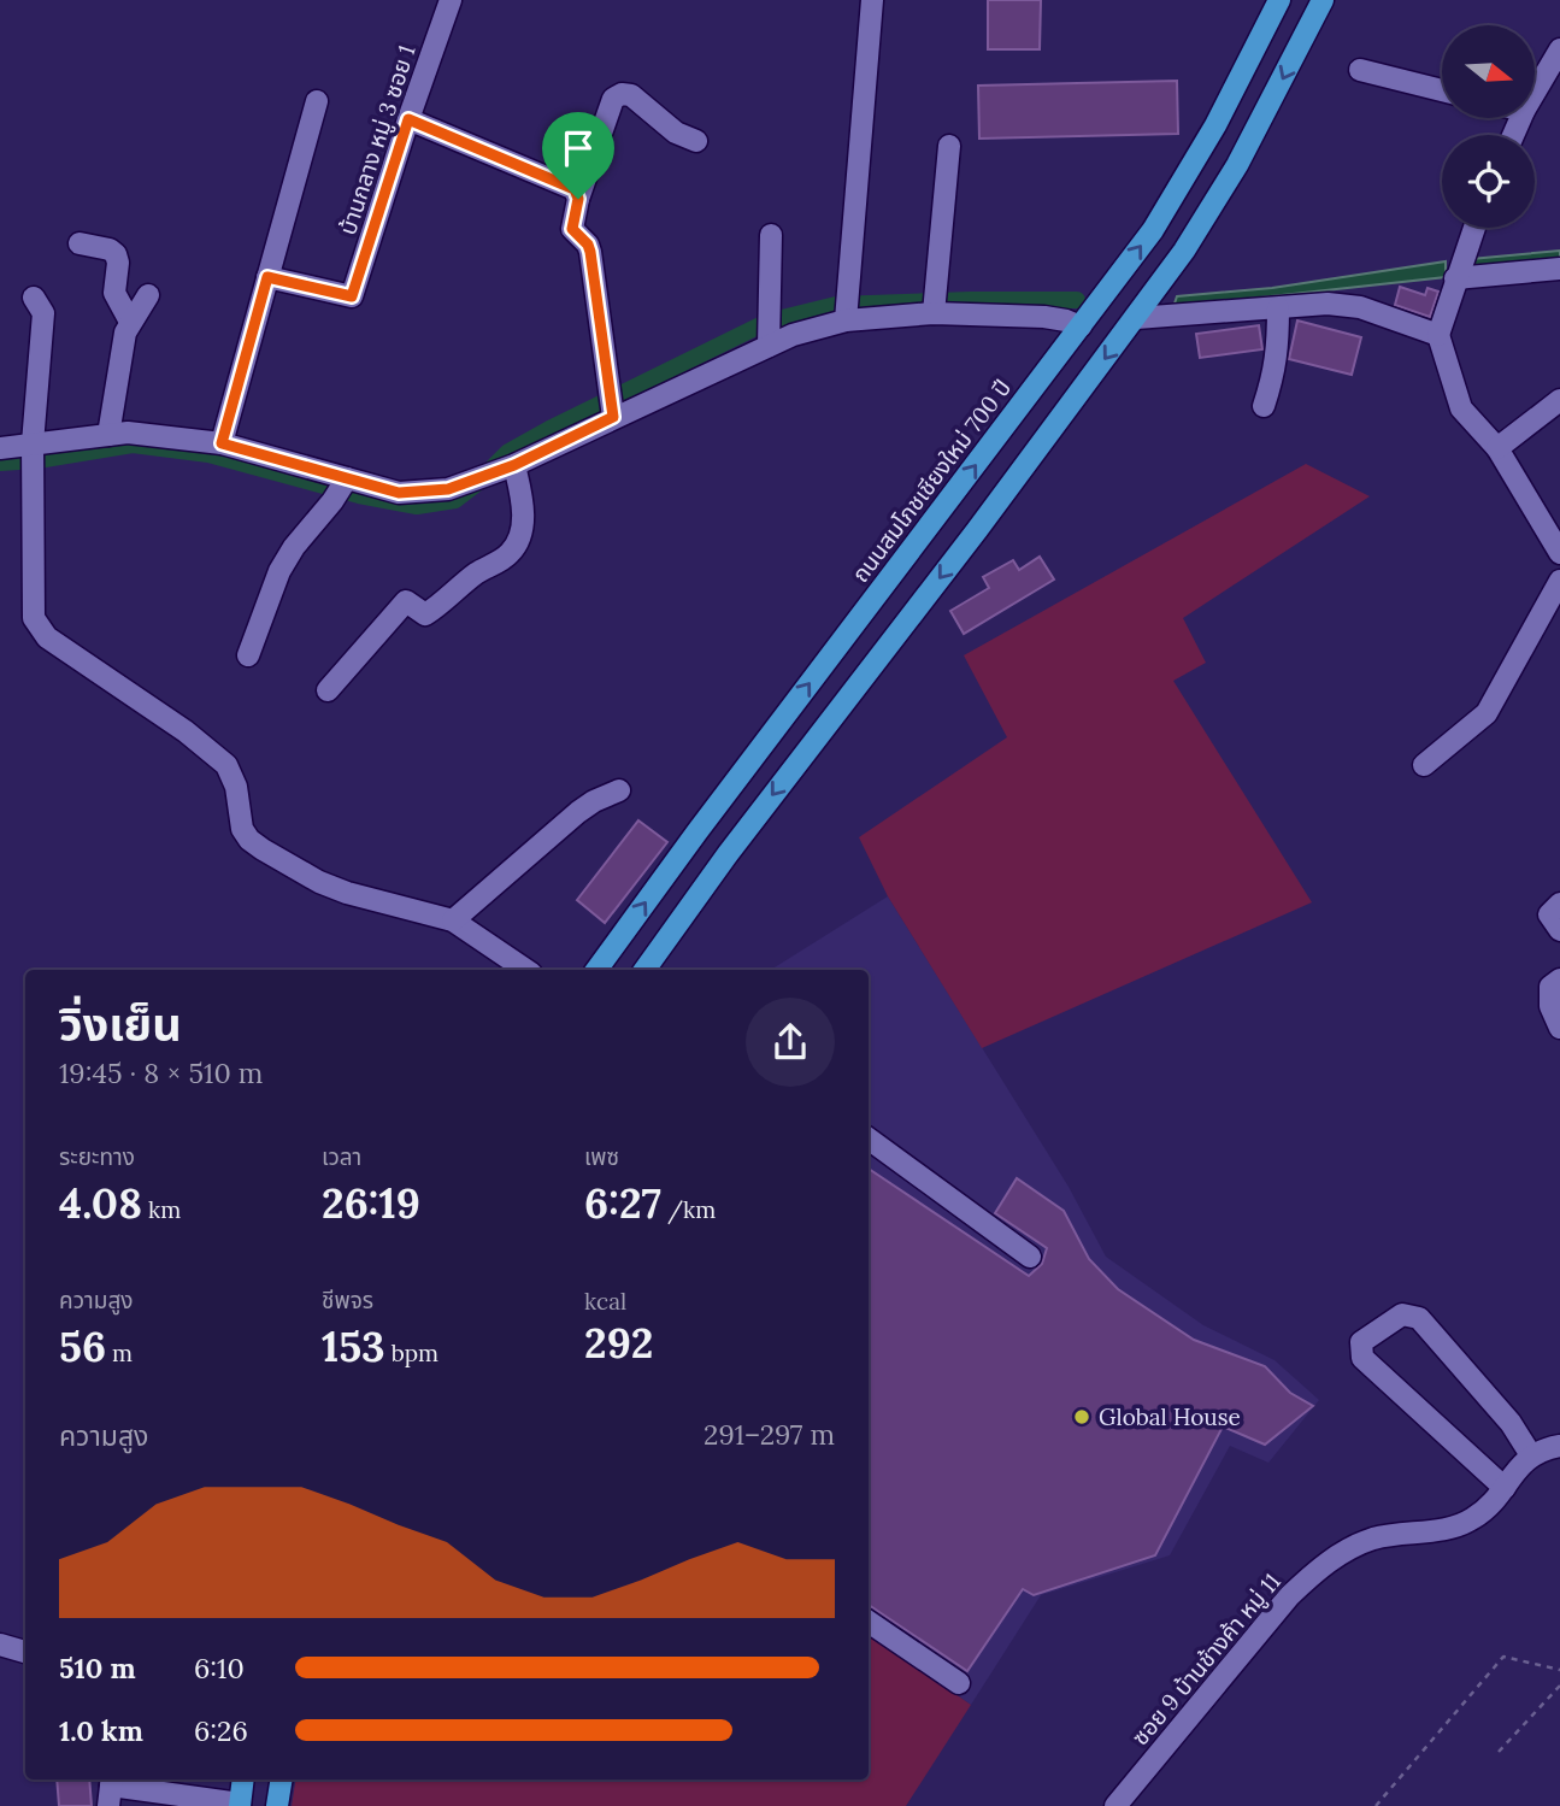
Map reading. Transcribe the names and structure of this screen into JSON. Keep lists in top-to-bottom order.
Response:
{
  "streets": {
    "main road": ["ถนนสมโภชเชียงใหม่ 700 ปี"],
    "street": ["บ้านกลาง หมู่ 3 ซอย 1", "ซอย 9 บ้านช้างค้า หมู่ 11"]
  },
  "places": ["Global House"],
  "north": "right",
  "page": {
    "heading": ["วิ่งเย็น", "19:45 · 8 × 510 m"],
    "stats": [
      ["ระยะทาง", "4.08 km"],
      ["เวลา", "26:19"],
      ["เพซ", "6:27 /km"],
      ["ความสูง", "56 m"],
      ["ชีพจร", "153 bpm"],
      ["kcal", "292"]
    ],
    "chart": ["ความสูง", "291–297 m"],
    "list": [
      {
        "name": "510 m",
        "note": "6:10"
      },
      {
        "name": "1.0 km",
        "note": "6:26"
      }
    ]
  }
}
